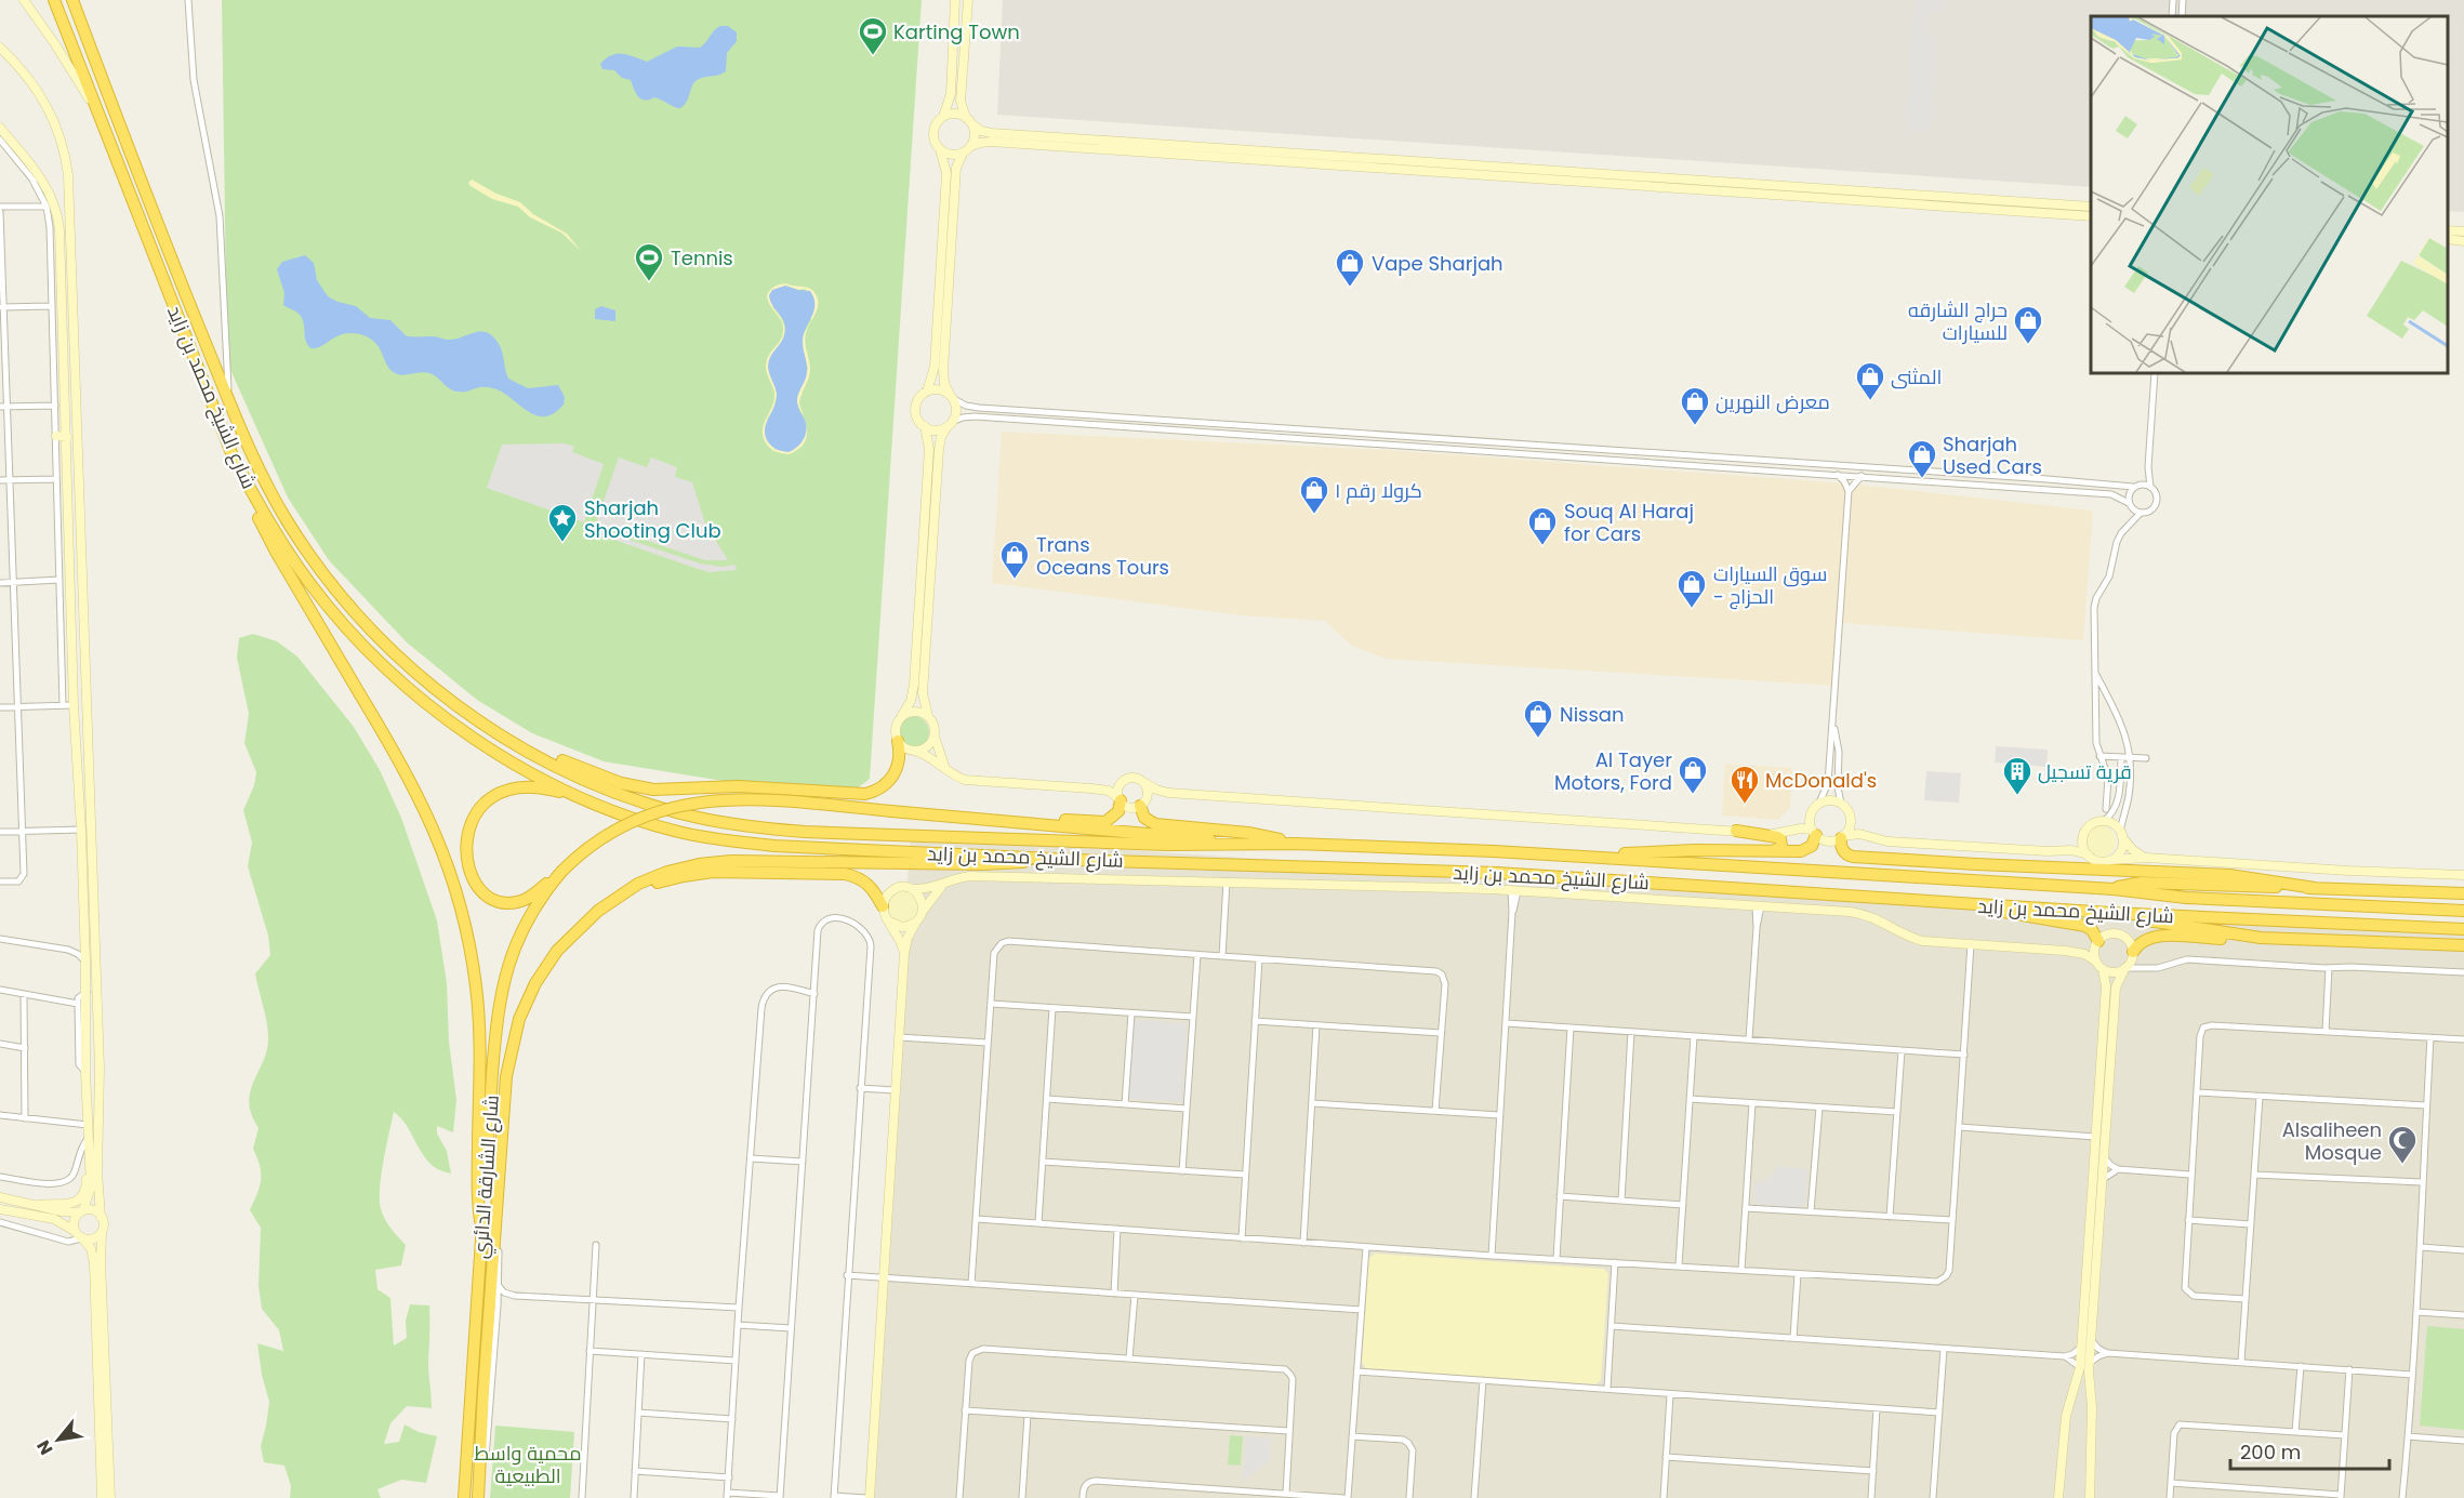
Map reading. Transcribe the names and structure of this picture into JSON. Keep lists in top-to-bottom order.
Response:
{
  "streets": {
    "highway": ["شارع الشيخ محمد بن زايد", "شارع الشارقة الدائري"]
  },
  "parks": ["محمية واسط الطبيعية"],
  "places": {
    "sports": ["Karting Town", "Tennis"],
    "shop": [
      "Vape Sharjah",
      "حراج الشارقه للسيارات",
      "المثنى",
      "معرض النهرين",
      "Sharjah Used Cars",
      "كرولا رقم ١",
      "Souq Al Haraj for Cars",
      "Trans Oceans Tours",
      "سوق السيارات - الحزاج",
      "Nissan",
      "Al Tayer Motors, Ford"
    ],
    "place": ["Sharjah Shooting Club"],
    "building": ["قرية تسجيل"],
    "restaurant": ["McDonald's"],
    "mosque": ["Alsaliheen Mosque"]
  },
  "scale_bar": "200 m",
  "north": "bottom left"
}
